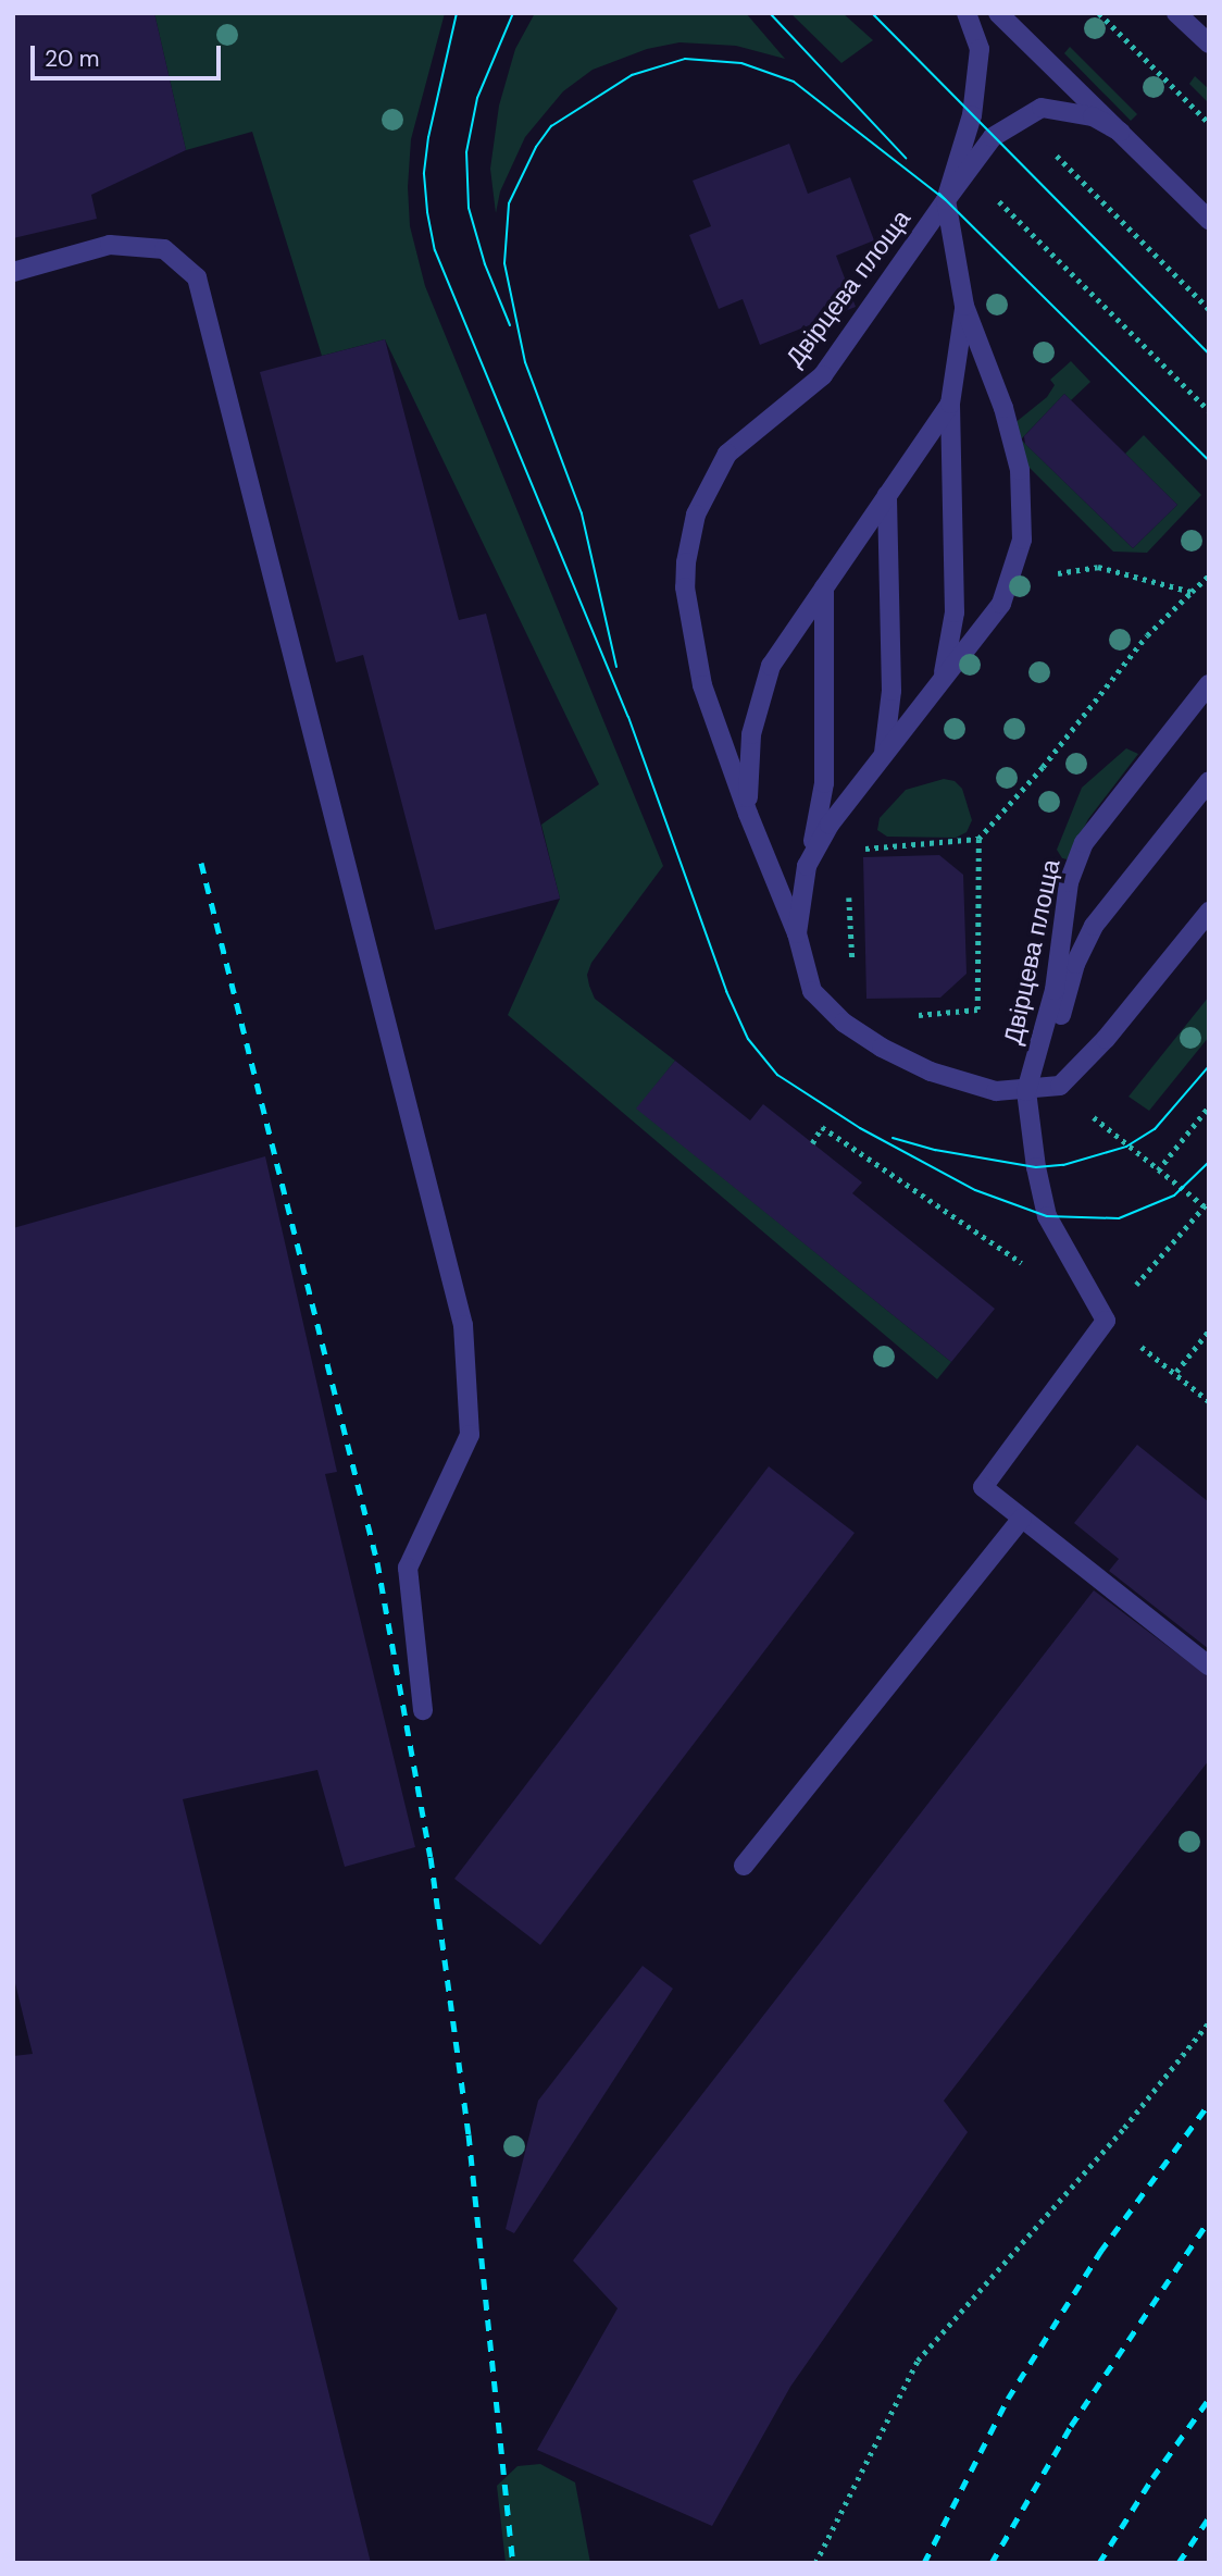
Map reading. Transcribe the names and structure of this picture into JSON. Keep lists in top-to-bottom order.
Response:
{
  "streets": {
    "street": ["Двірцева площа"]
  },
  "scale_bar": "20 m"
}
